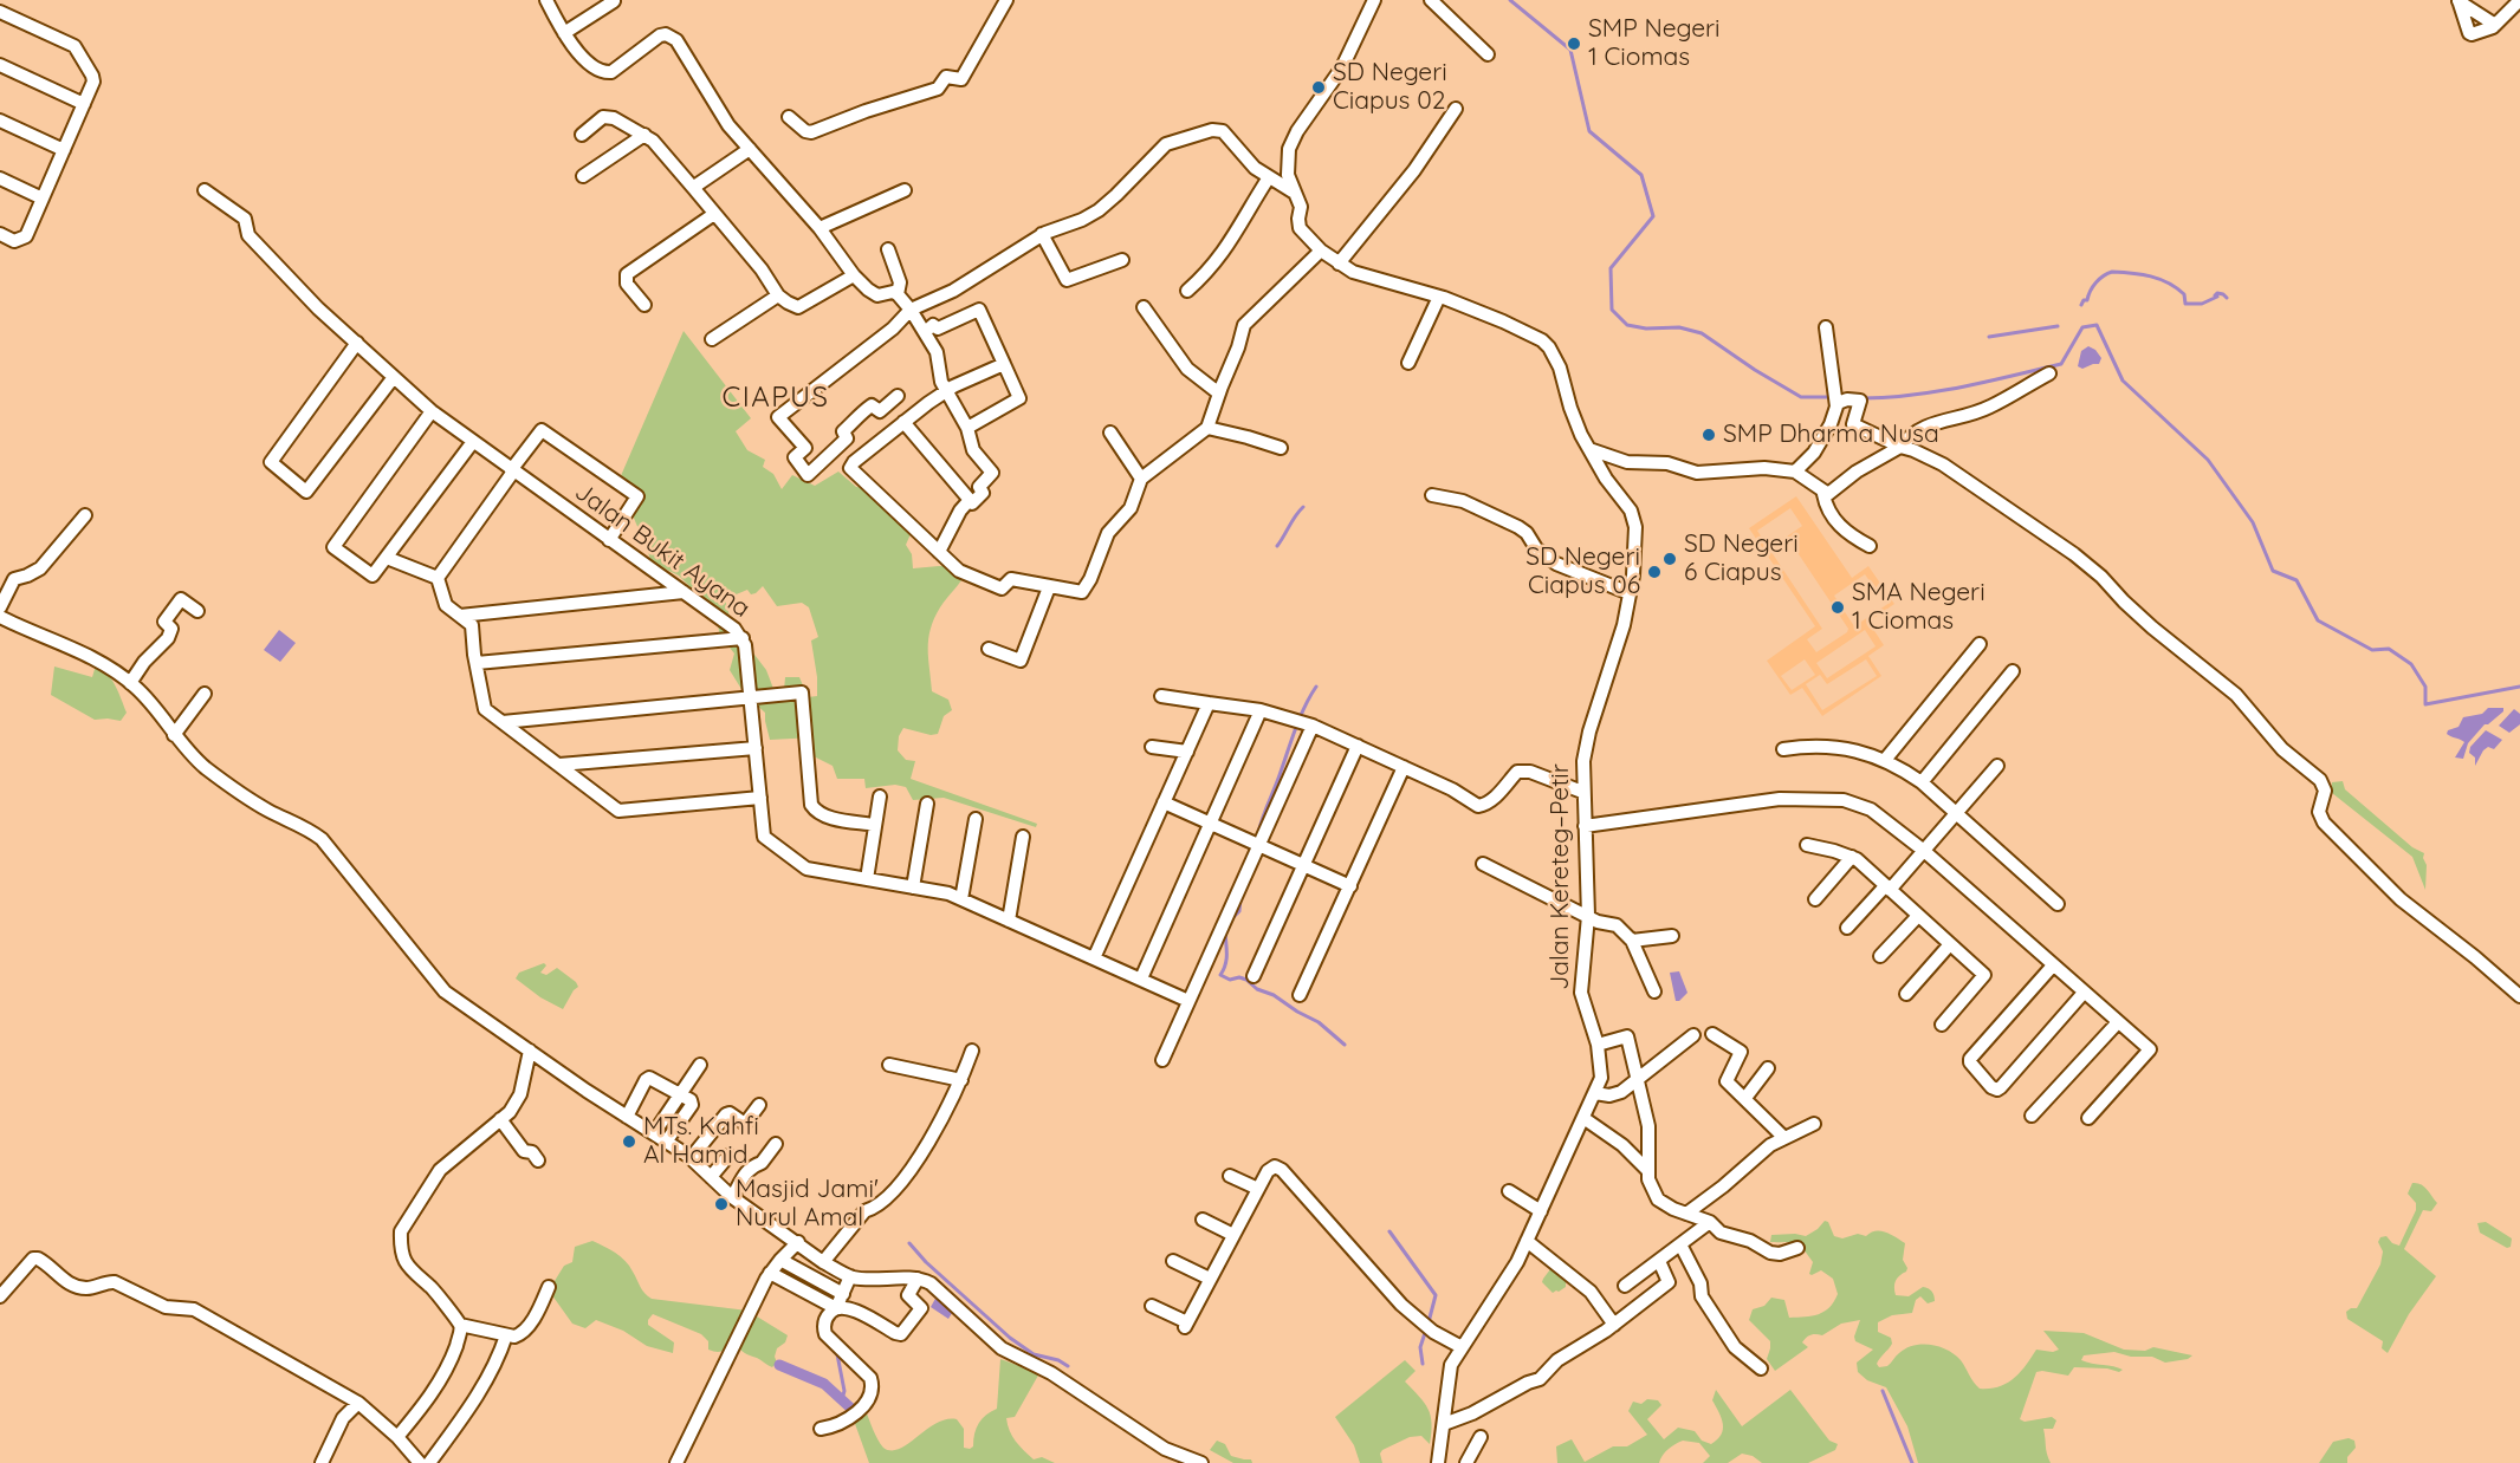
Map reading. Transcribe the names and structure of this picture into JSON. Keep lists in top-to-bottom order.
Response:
{
  "streets": {
    "street": ["Jalan Bukit Ayana", "Jalan Kereteg–Petir"]
  },
  "districts": ["CIAPUS"],
  "places": [
    "SMP Negeri 1 Ciomas",
    "SD Negeri Ciapus 02",
    "SMP Dharma Nusa",
    "SD Negeri 6 Ciapus",
    "SD Negeri Ciapus 06",
    "SMA Negeri 1 Ciomas",
    "MTs. Kahfi Al Hamid",
    "Masjid Jami' Nurul Amal"
  ]
}
